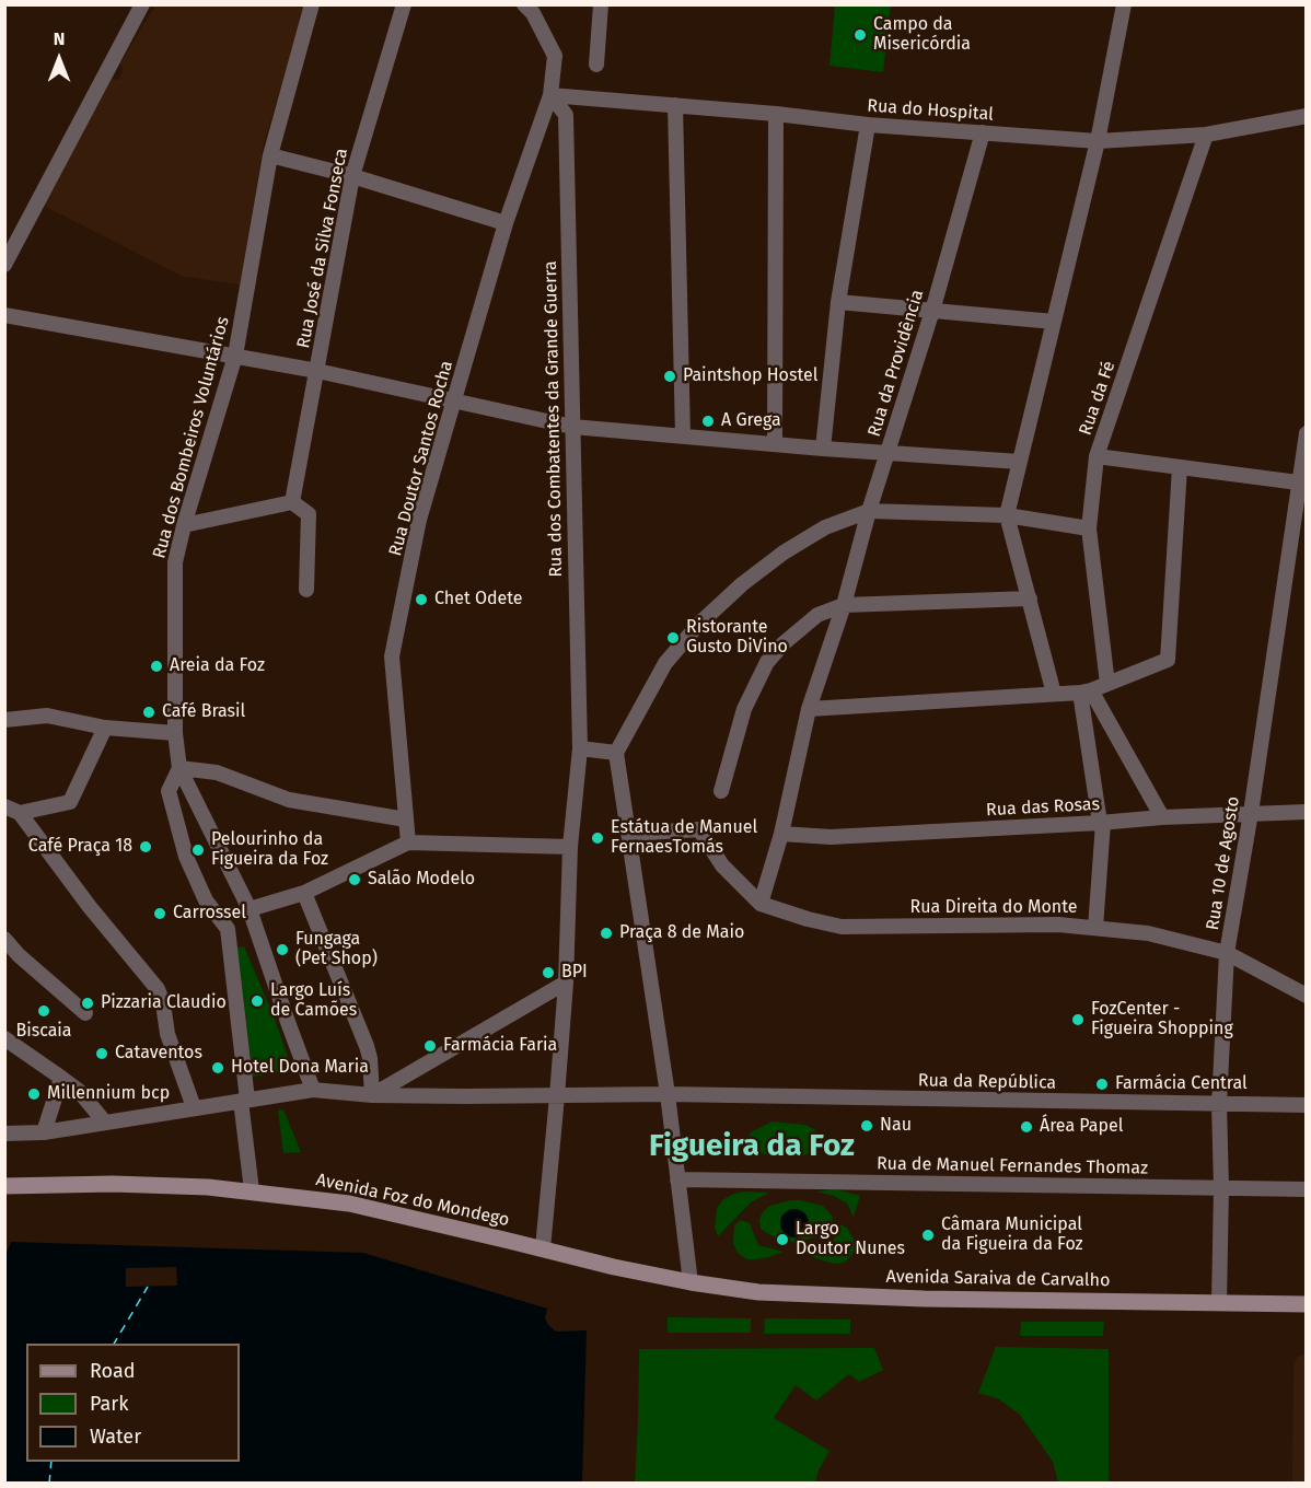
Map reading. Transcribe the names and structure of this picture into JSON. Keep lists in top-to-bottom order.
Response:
{
  "streets": {
    "main road": ["Avenida Foz do Mondego", "Avenida Saraiva de Carvalho"],
    "street": [
      "Rua do Hospital",
      "Rua José da Silva Fonseca",
      "Rua da Providência",
      "Rua da Fé",
      "Rua dos Combatentes da Grande Guerra",
      "Rua dos Bombeiros Voluntários",
      "Rua Doutor Santos Rocha",
      "Rua das Rosas",
      "Rua 10 de Agosto",
      "Rua Direita do Monte",
      "Rua da República",
      "Rua de Manuel Fernandes Thomaz"
    ]
  },
  "crossings": [
    ["Rua do Hospital", "Rua da Providência"],
    ["Rua do Hospital", "Rua da Fé"],
    ["Rua do Hospital", "Rua dos Combatentes da Grande Guerra"],
    ["Rua do Hospital", "Rua Doutor Santos Rocha"],
    ["Rua da Providência", "Rua das Rosas"],
    ["Rua da Providência", "Rua Direita do Monte"],
    ["Rua dos Combatentes da Grande Guerra", "Rua Doutor Santos Rocha"],
    ["Rua das Rosas", "Rua 10 de Agosto"],
    ["Rua 10 de Agosto", "Rua Direita do Monte"],
    ["Rua 10 de Agosto", "Rua da República"],
    ["Rua 10 de Agosto", "Rua de Manuel Fernandes Thomaz"],
    ["Rua 10 de Agosto", "Avenida Saraiva de Carvalho"],
    ["Avenida Foz do Mondego", "Avenida Saraiva de Carvalho"]
  ],
  "districts": ["Figueira da Foz"],
  "places": [
    "Campo da Misericórdia",
    "Paintshop Hostel",
    "A Grega",
    "Chet Odete",
    "Ristorante Gusto DiVino",
    "Areia da Foz",
    "Café Brasil",
    "Estátua de Manuel FernaesTomás",
    "Café Praça 18",
    "Pelourinho da Figueira da Foz",
    "Salão Modelo",
    "Carrossel",
    "Praça 8 de Maio",
    "Fungaga (Pet Shop)",
    "BPI",
    "Largo Luís de Camões",
    "Pizzaria Claudio",
    "Biscaia",
    "FozCenter - Figueira Shopping",
    "Farmácia Faria",
    "Cataventos",
    "Hotel Dona Maria",
    "Farmácia Central",
    "Millennium bcp",
    "Nau",
    "Área Papel",
    "Câmara Municipal da Figueira da Foz",
    "Largo Doutor Nunes"
  ],
  "legend": ["Road", "Park", "Water"],
  "north": "top"
}
